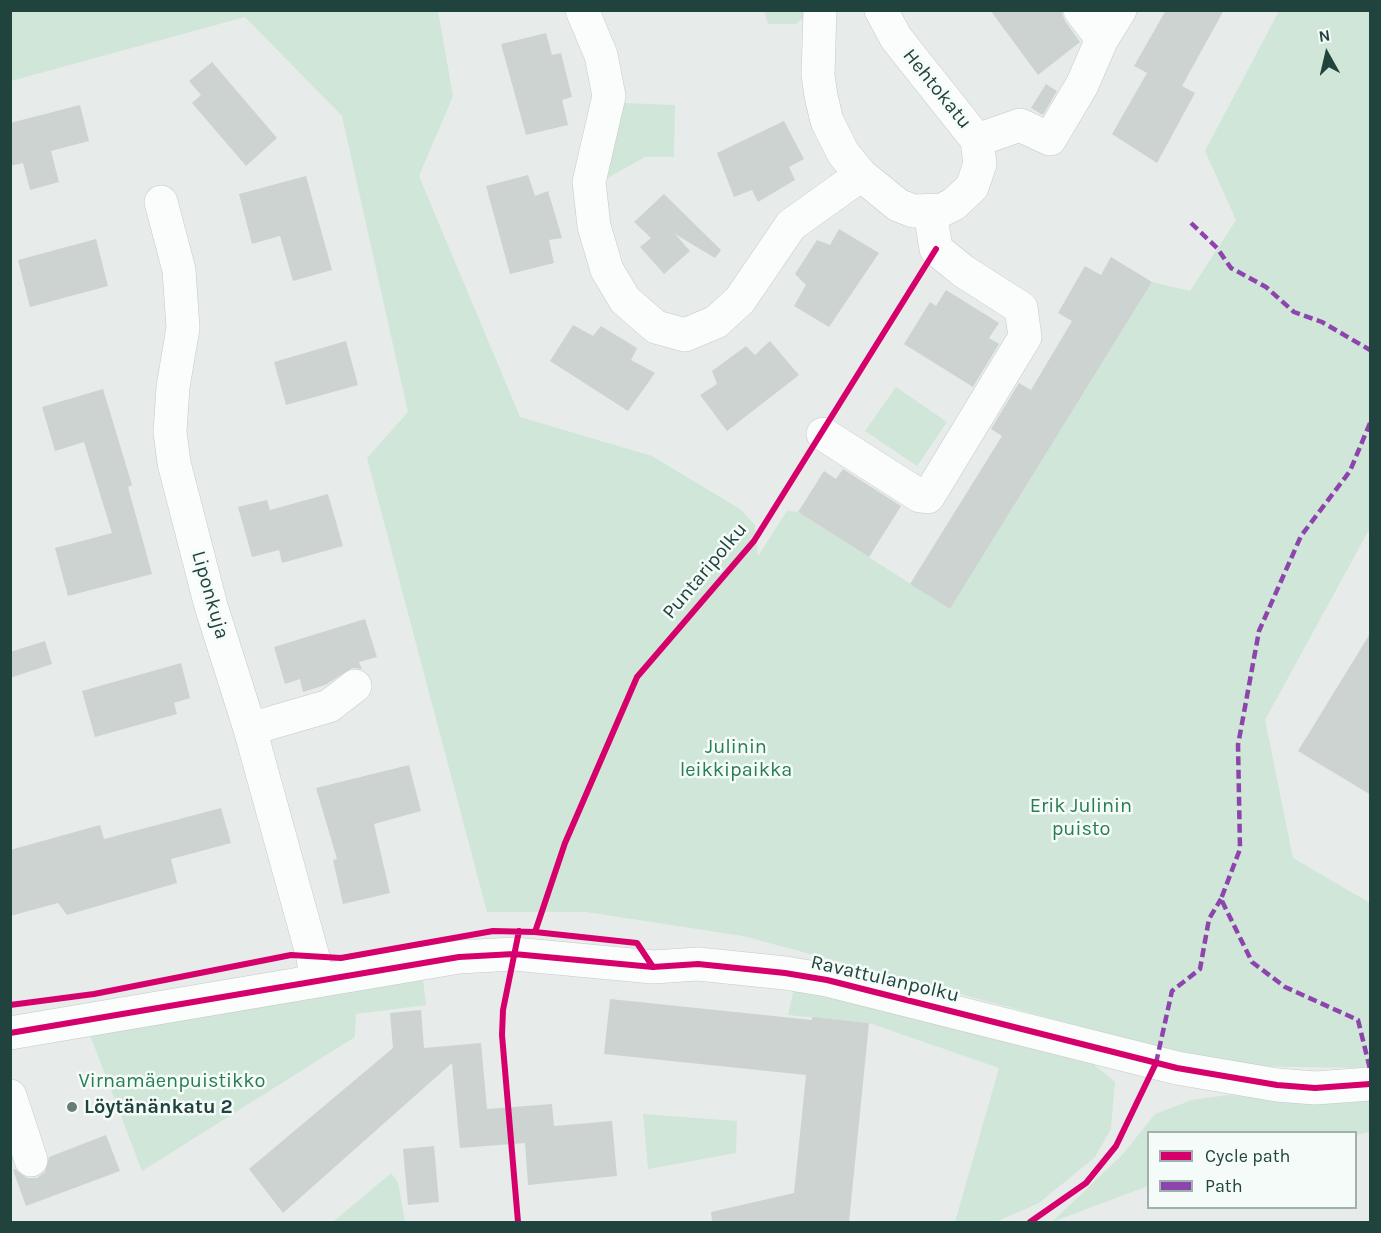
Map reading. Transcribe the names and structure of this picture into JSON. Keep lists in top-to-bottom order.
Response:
{
  "streets": {
    "street": ["Hehtokatu", "Liponkuja", "Ravattulanpolku"],
    "cycle path": ["Puntaripolku"]
  },
  "crossings": [
    ["Liponkuja", "Ravattulanpolku"]
  ],
  "parks": ["Julinin leikkipaikka", "Erik Julinin puisto", "Virnamäenpuistikko"],
  "places": ["Löytänänkatu 2"],
  "legend": ["Cycle path", "Path"],
  "north": "top"
}
